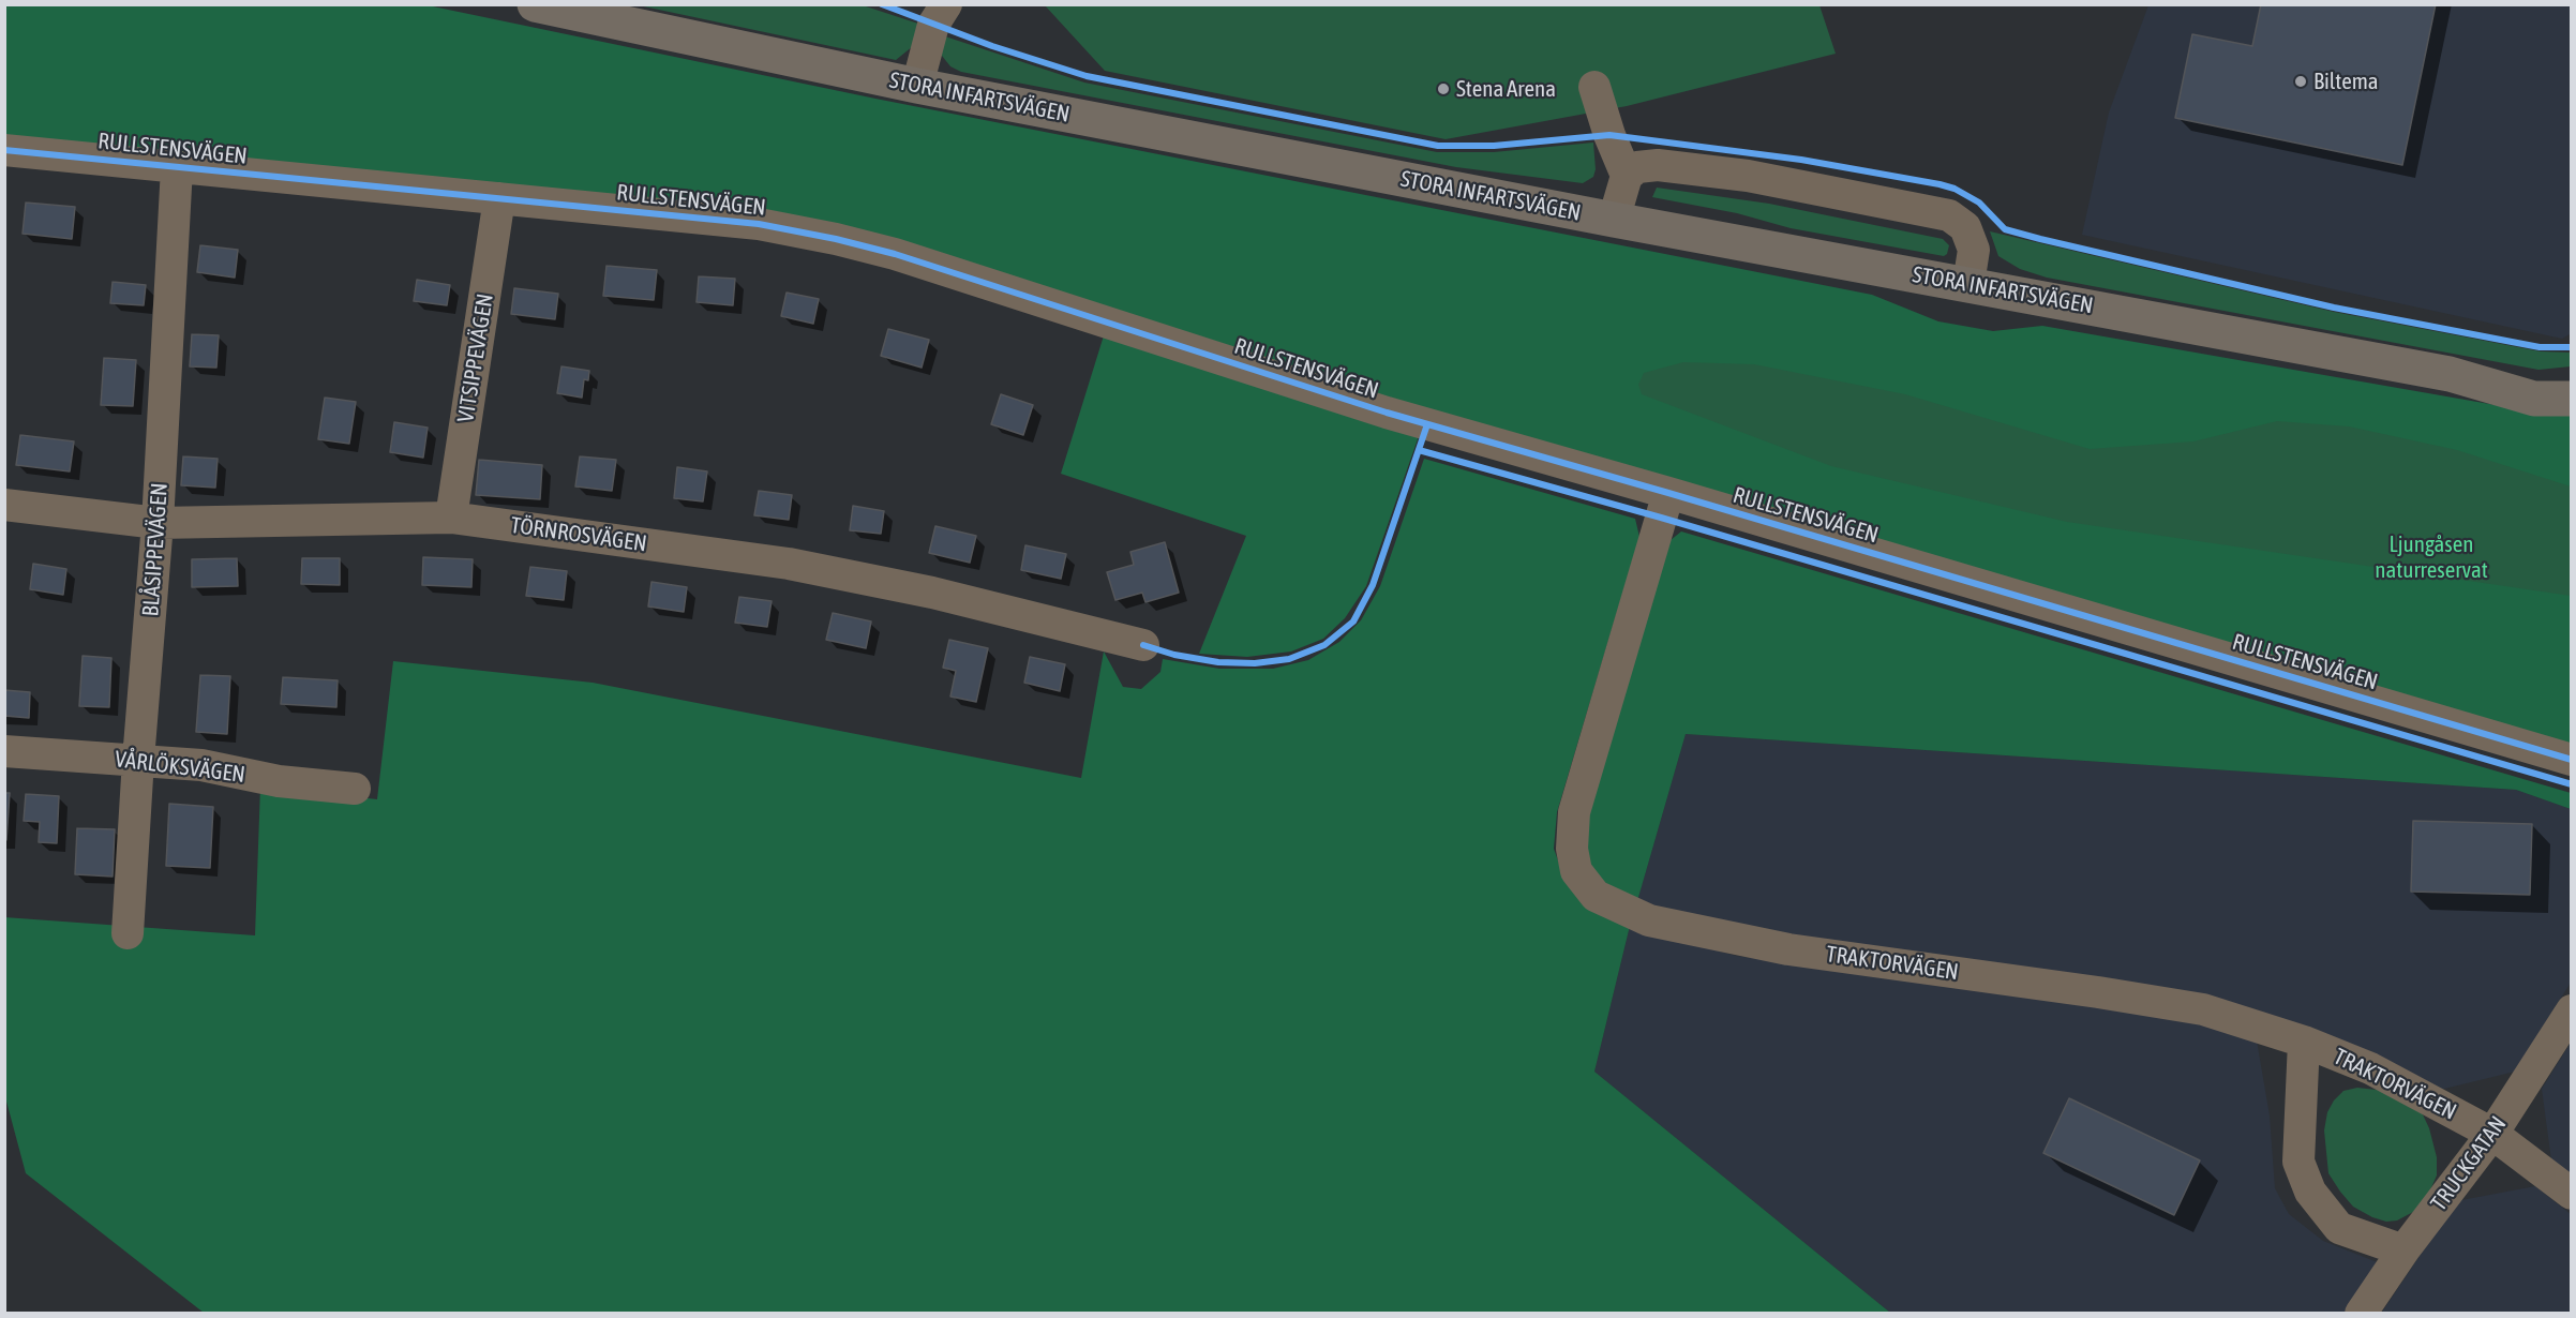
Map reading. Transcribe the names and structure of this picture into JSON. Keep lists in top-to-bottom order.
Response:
{
  "streets": {
    "main road": ["STORA INFARTSVÄGEN"],
    "street": [
      "RULLSTENSVÄGEN",
      "VITSIPPEVÄGEN",
      "TÖRNROSVÄGEN",
      "BLÅSIPPEVÄGEN",
      "VÅRLÖKSVÄGEN",
      "TRAKTORVÄGEN",
      "TRUCKGATAN"
    ]
  },
  "crossings": [
    ["RULLSTENSVÄGEN", "VITSIPPEVÄGEN"],
    ["RULLSTENSVÄGEN", "BLÅSIPPEVÄGEN"],
    ["RULLSTENSVÄGEN", "TRAKTORVÄGEN"],
    ["VITSIPPEVÄGEN", "TÖRNROSVÄGEN"],
    ["TÖRNROSVÄGEN", "BLÅSIPPEVÄGEN"],
    ["BLÅSIPPEVÄGEN", "VÅRLÖKSVÄGEN"],
    ["TRAKTORVÄGEN", "TRUCKGATAN"]
  ],
  "parks": ["Ljungåsen naturreservat"],
  "places": ["Biltema", "Stena Arena"]
}
